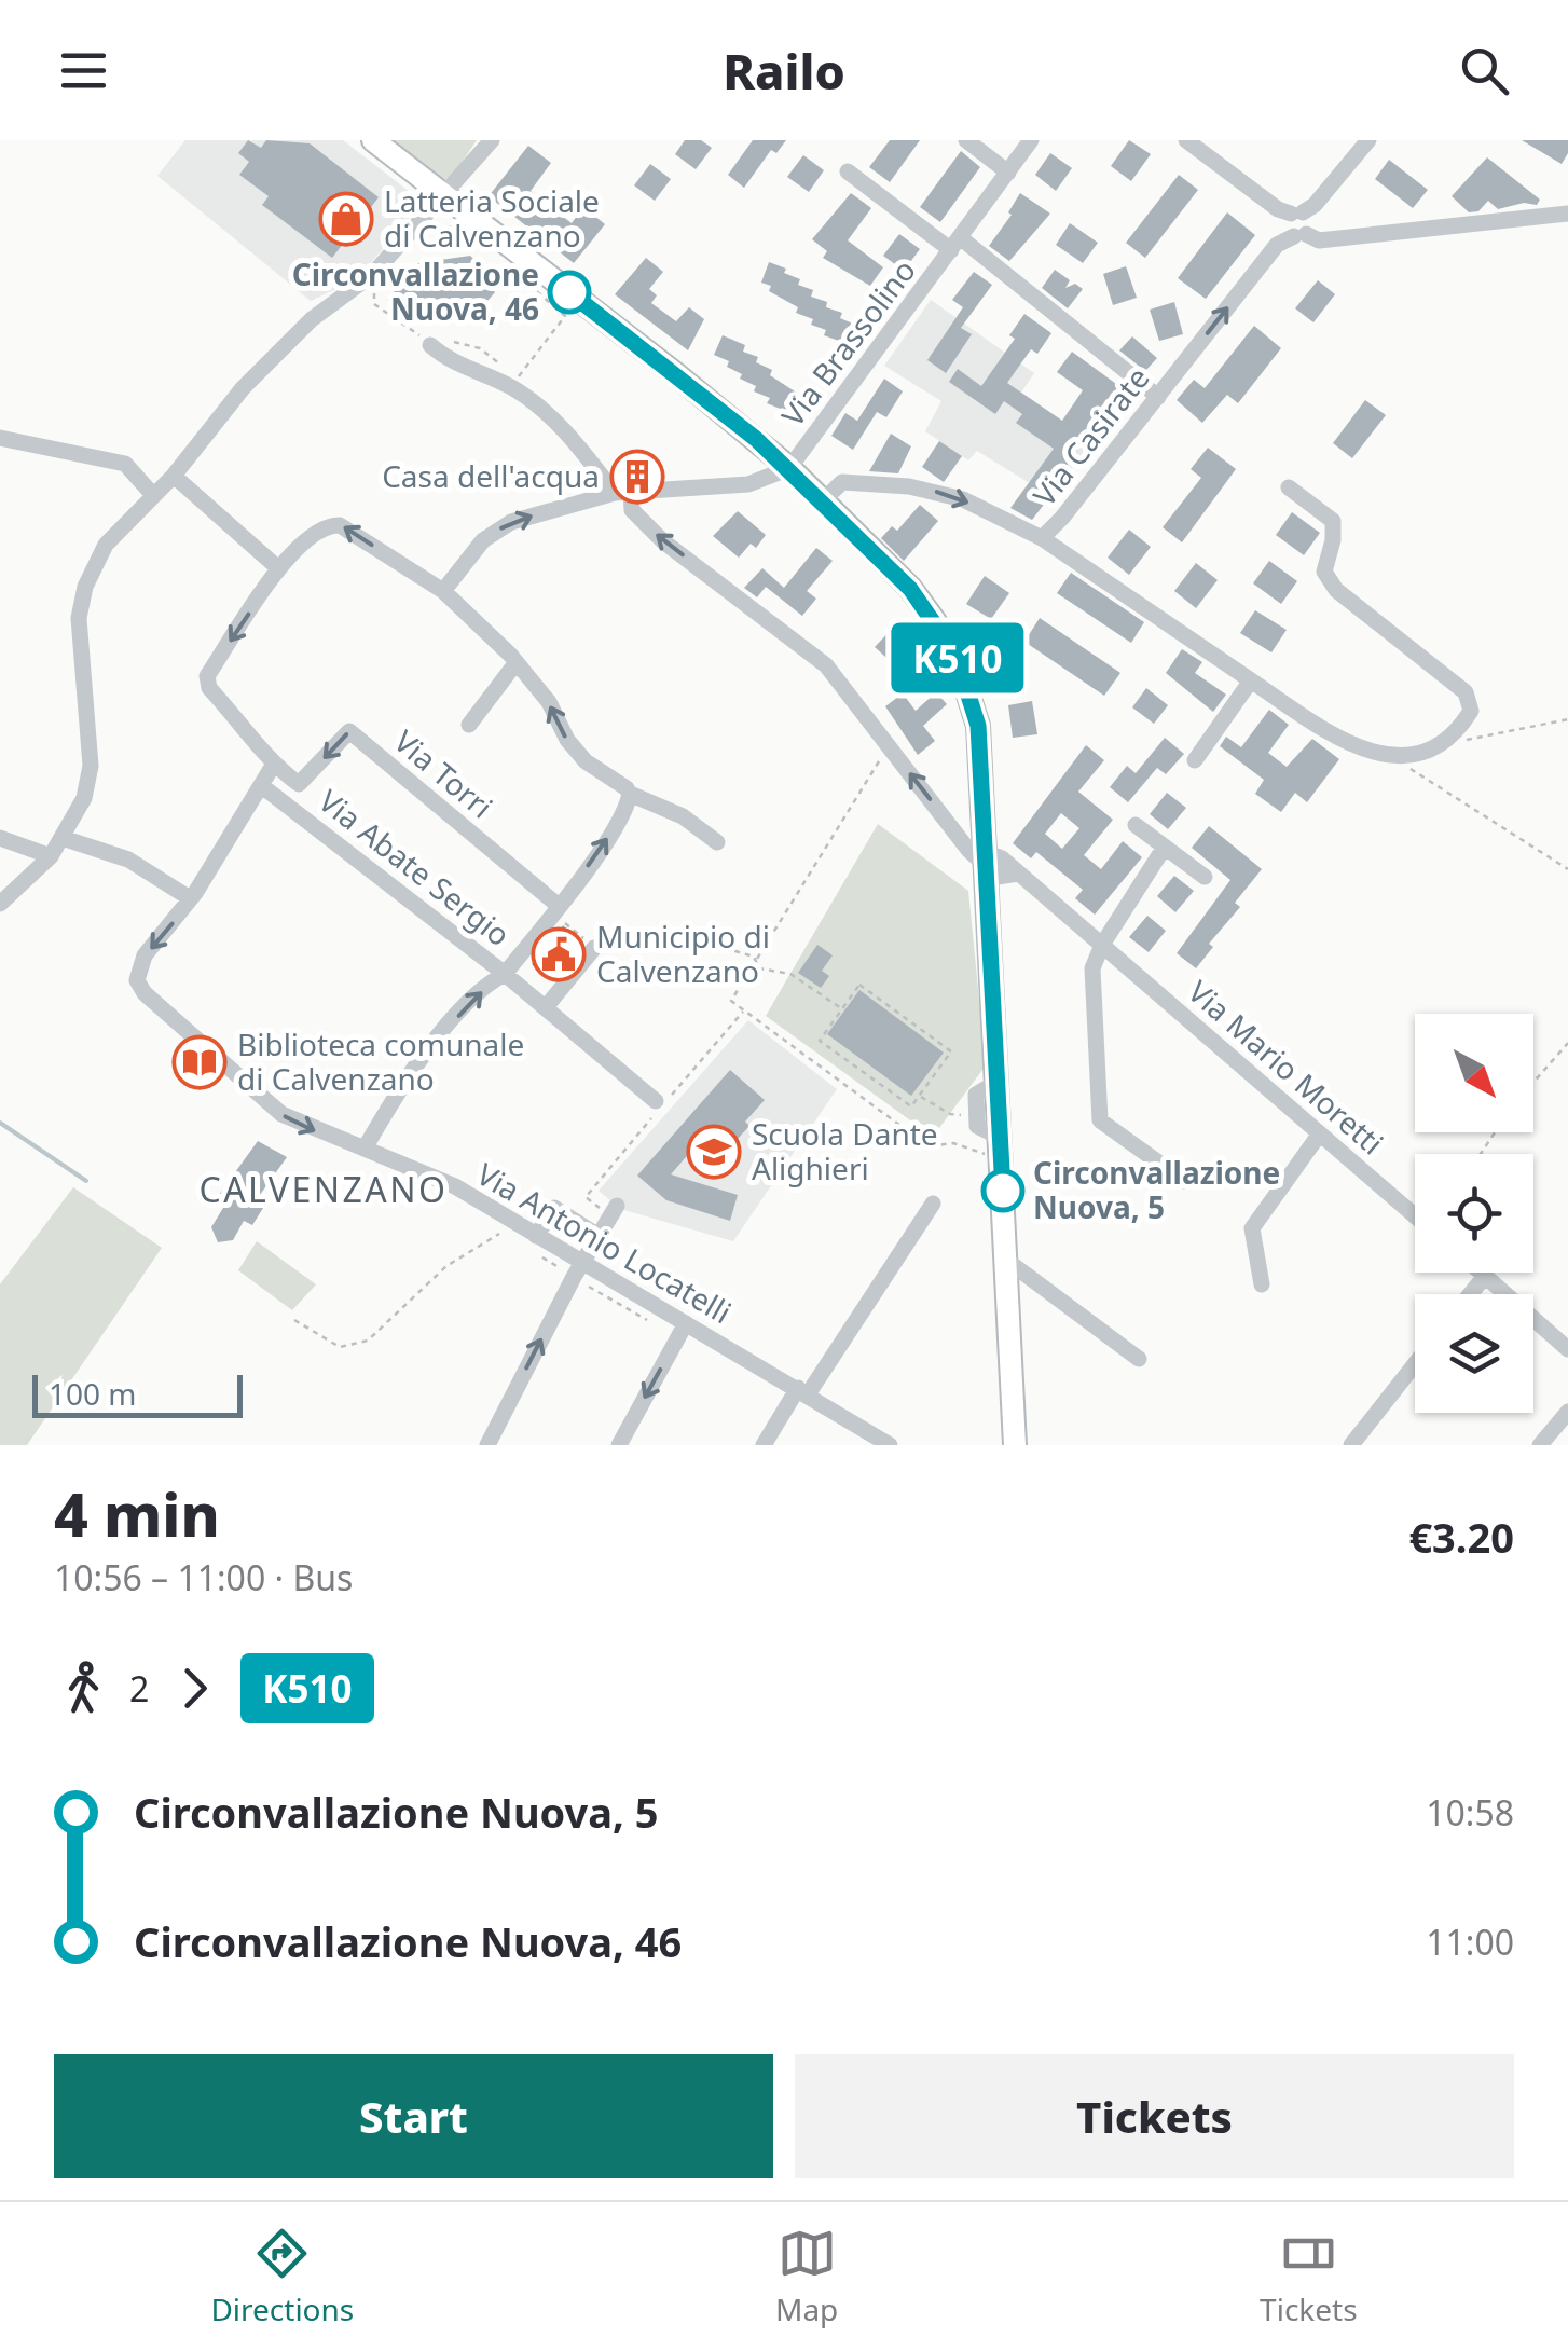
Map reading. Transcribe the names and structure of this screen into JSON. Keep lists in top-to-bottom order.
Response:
{
  "streets": {
    "street": [
      "Via Brassolino",
      "Via Casirate",
      "Via Torri",
      "Via Abate Sergio",
      "Via Mario Moretti",
      "Via Antonio Locatelli"
    ]
  },
  "one_way": ["Via Casirate"],
  "districts": ["CALVENZANO"],
  "places": {
    "shop": ["Latteria Sociale di Calvenzano"],
    "other": ["Circonvallazione Nuova, 46", "Circonvallazione Nuova, 5"],
    "building": ["Casa dell'acqua"],
    "public building": ["Municipio di Calvenzano"],
    "library": ["Biblioteca comunale di Calvenzano"],
    "school or university": ["Scuola Dante Alighieri"]
  },
  "lines": ["bus line K510"],
  "scale_bar": "100 m",
  "north": "bottom right",
  "page": {
    "header": "Railo",
    "on_map": "K510",
    "scale": "100 m",
    "heading": ["4 min", "10:56 – 11:00 · Bus", "€3.20"],
    "legs": ["2", "K510"],
    "list": [
      {
        "name": "Circonvallazione Nuova, 5",
        "value": "10:58"
      },
      {
        "name": "Circonvallazione Nuova, 46",
        "value": "11:00"
      }
    ],
    "buttons": ["Start", "Tickets"],
    "tabs": ["Directions", "Map", "Tickets"]
  }
}
